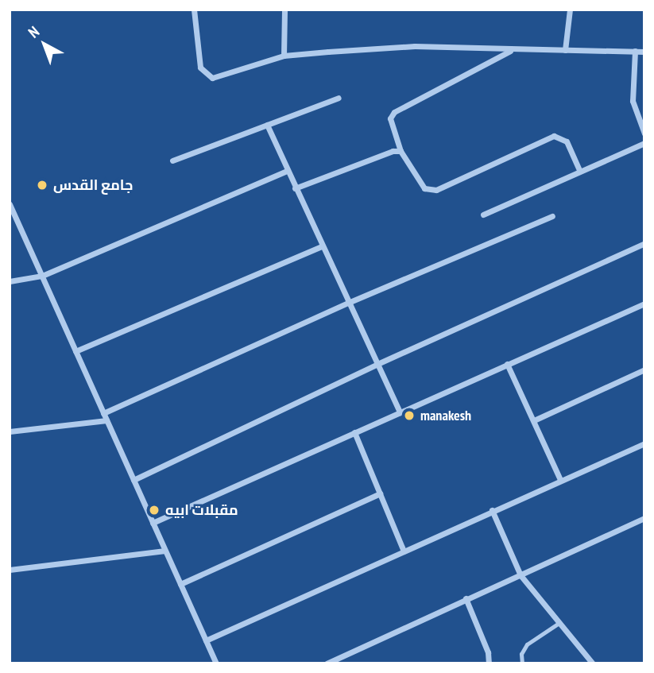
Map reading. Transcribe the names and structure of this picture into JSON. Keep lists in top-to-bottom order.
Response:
{
  "places": ["جامع القدس", "manakesh", "مقبلات ابيه"],
  "north": "top left"
}
